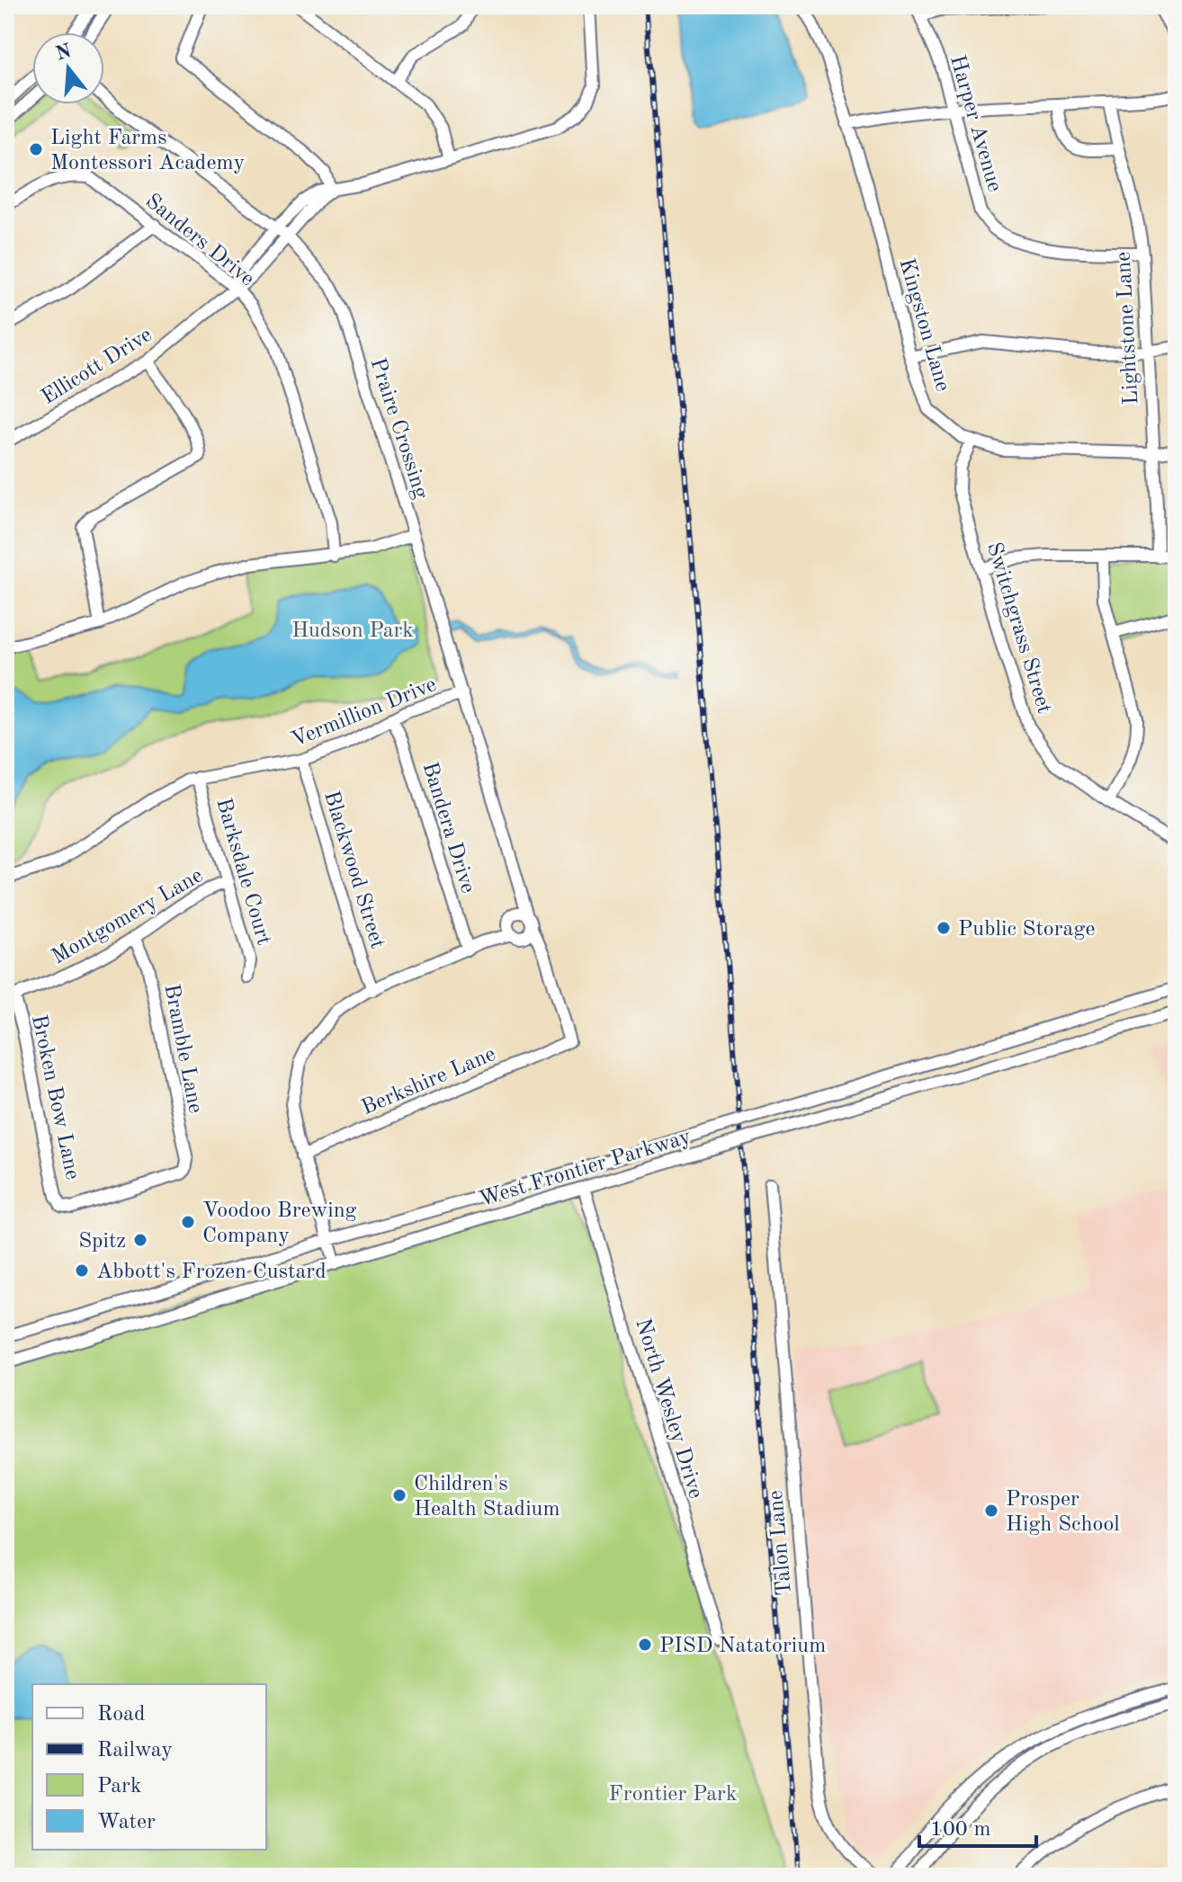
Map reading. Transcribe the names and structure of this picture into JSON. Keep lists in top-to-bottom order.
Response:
{
  "streets": {
    "street": [
      "Harper Avenue",
      "Sanders Drive",
      "Kingston Lane",
      "Lightstone Lane",
      "Ellicott Drive",
      "Praire Crossing",
      "Switchgrass Street",
      "Vermillion Drive",
      "Bandera Drive",
      "Blackwood Street",
      "Barksdale Court",
      "Montgomery Lane",
      "Bramble Lane",
      "Berkshire Lane",
      "Broken Bow Lane",
      "West Frontier Parkway",
      "North Wesley Drive",
      "Talon Lane"
    ]
  },
  "crossings": [
    ["Harper Avenue", "Lightstone Lane"],
    ["Sanders Drive", "Ellicott Drive"],
    ["Kingston Lane", "Lightstone Lane"],
    ["Kingston Lane", "Switchgrass Street"],
    ["Ellicott Drive", "Praire Crossing"],
    ["Praire Crossing", "Vermillion Drive"],
    ["Praire Crossing", "Berkshire Lane"],
    ["Vermillion Drive", "Bandera Drive"],
    ["Vermillion Drive", "Blackwood Street"],
    ["Vermillion Drive", "Barksdale Court"],
    ["Barksdale Court", "Montgomery Lane"],
    ["Montgomery Lane", "Bramble Lane"],
    ["Montgomery Lane", "Broken Bow Lane"],
    ["Bramble Lane", "Broken Bow Lane"],
    ["West Frontier Parkway", "North Wesley Drive"]
  ],
  "parks": ["Hudson Park", "Frontier Park"],
  "places": [
    "Light Farms Montessori Academy",
    "Public Storage",
    "Voodoo Brewing Company",
    "Spitz",
    "Abbott's Frozen Custard",
    "Children's Health Stadium",
    "Prosper High School",
    "PISD Natatorium"
  ],
  "legend": [
    "Road",
    "Railway",
    "Park",
    "Water"
  ],
  "scale_bar": "100 m",
  "north": "top"
}
